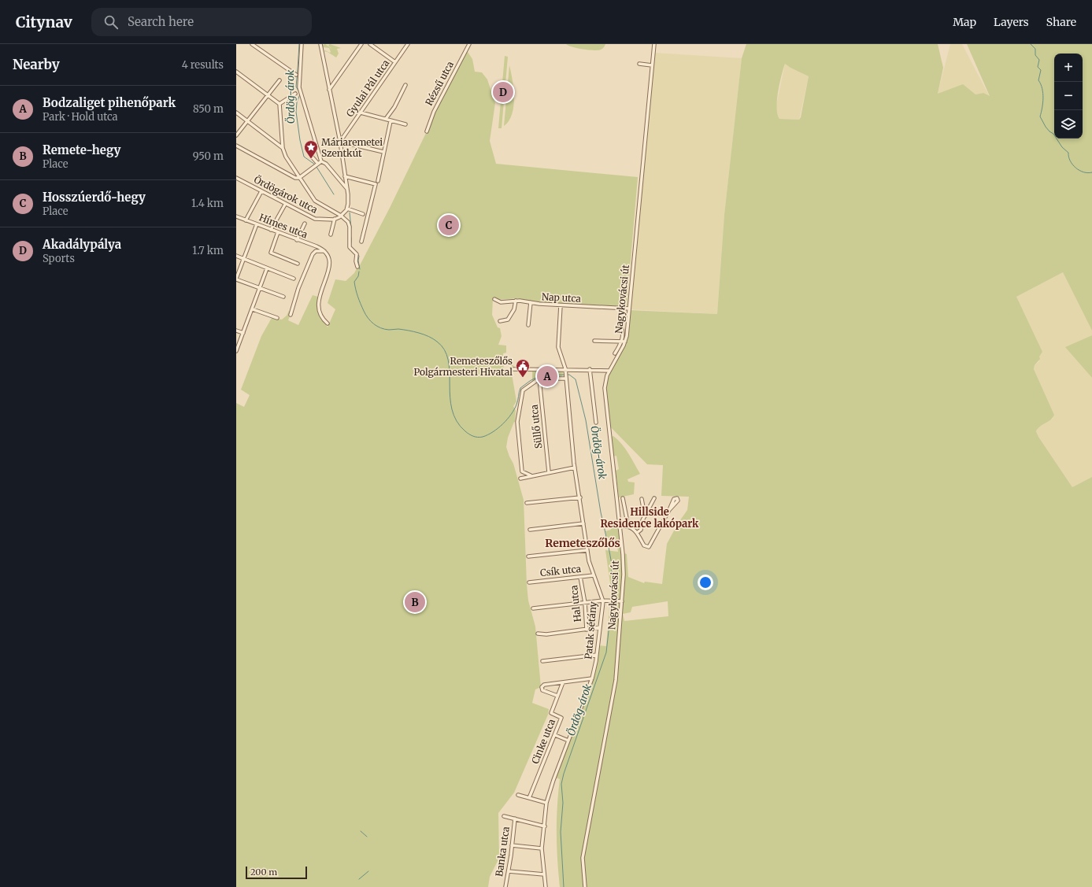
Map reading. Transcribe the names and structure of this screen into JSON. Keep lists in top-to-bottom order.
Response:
{
  "streets": {
    "street": [
      "Rézsű utca",
      "Gyulai Pál utca",
      "Ördögárok utca",
      "Hímes utca",
      "Nap utca",
      "Nagykovácsi út",
      "Süllő utca",
      "Csík utca",
      "Hal utca",
      "Patak sétány",
      "Cinke utca",
      "Banka utca"
    ]
  },
  "crossings": [
    ["Nap utca", "Nagykovácsi út"],
    ["Nap utca", "Patak sétány"],
    ["Csík utca", "Hal utca"],
    ["Csík utca", "Patak sétány"]
  ],
  "districts": ["Hillside Residence lakópark", "Remeteszőlős"],
  "water": ["Ördög-árok"],
  "places": {
    "place": ["Máriaremetei Szentkút"],
    "public building": ["Remeteszőlős Polgármesteri Hivatal"]
  },
  "scale_bar": "200 m",
  "page": {
    "header": "Citynav",
    "search": "Search here",
    "nav": ["Map", "Layers", "Share"],
    "heading": ["Nearby", "4 results"],
    "map_buttons": ["+", "−"],
    "pins": [
      "D",
      "C",
      "A",
      "B"
    ],
    "list": [
      {
        "mark": "A",
        "name": "Bodzaliget pihenőpark",
        "note": "Park · Hold utca",
        "value": "850 m"
      },
      {
        "mark": "B",
        "name": "Remete-hegy",
        "note": "Place",
        "value": "950 m"
      },
      {
        "mark": "C",
        "name": "Hosszúerdő-hegy",
        "note": "Place",
        "value": "1.4 km"
      },
      {
        "mark": "D",
        "name": "Akadálypálya",
        "note": "Sports",
        "value": "1.7 km"
      }
    ],
    "scale": "200 m"
  }
}
